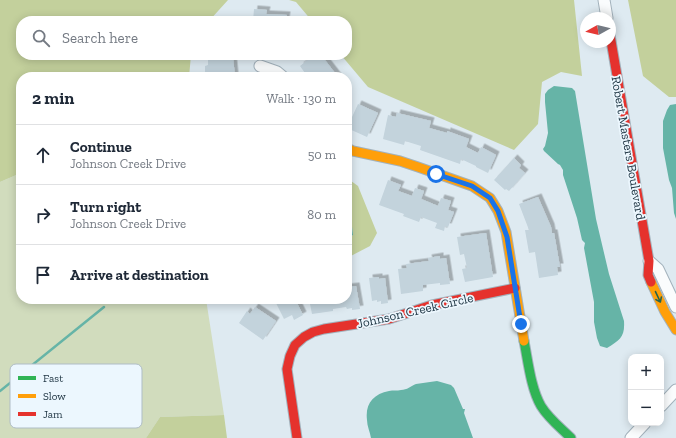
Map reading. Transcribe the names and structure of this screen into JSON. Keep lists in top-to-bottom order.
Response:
{
  "streets": {
    "street": ["Robert Masters Boulevard", "Johnson Creek Circle"]
  },
  "legend": ["Fast", "Slow", "Jam"],
  "north": "left",
  "page": {
    "search": "Search here",
    "heading": ["2 min", "Walk · 130 m"],
    "list": [
      ["Continue", "Johnson Creek Drive", "50 m"],
      ["Turn right", "Johnson Creek Drive", "80 m"],
      "Arrive at destination"
    ],
    "map_buttons": ["+", "−"]
  }
}
